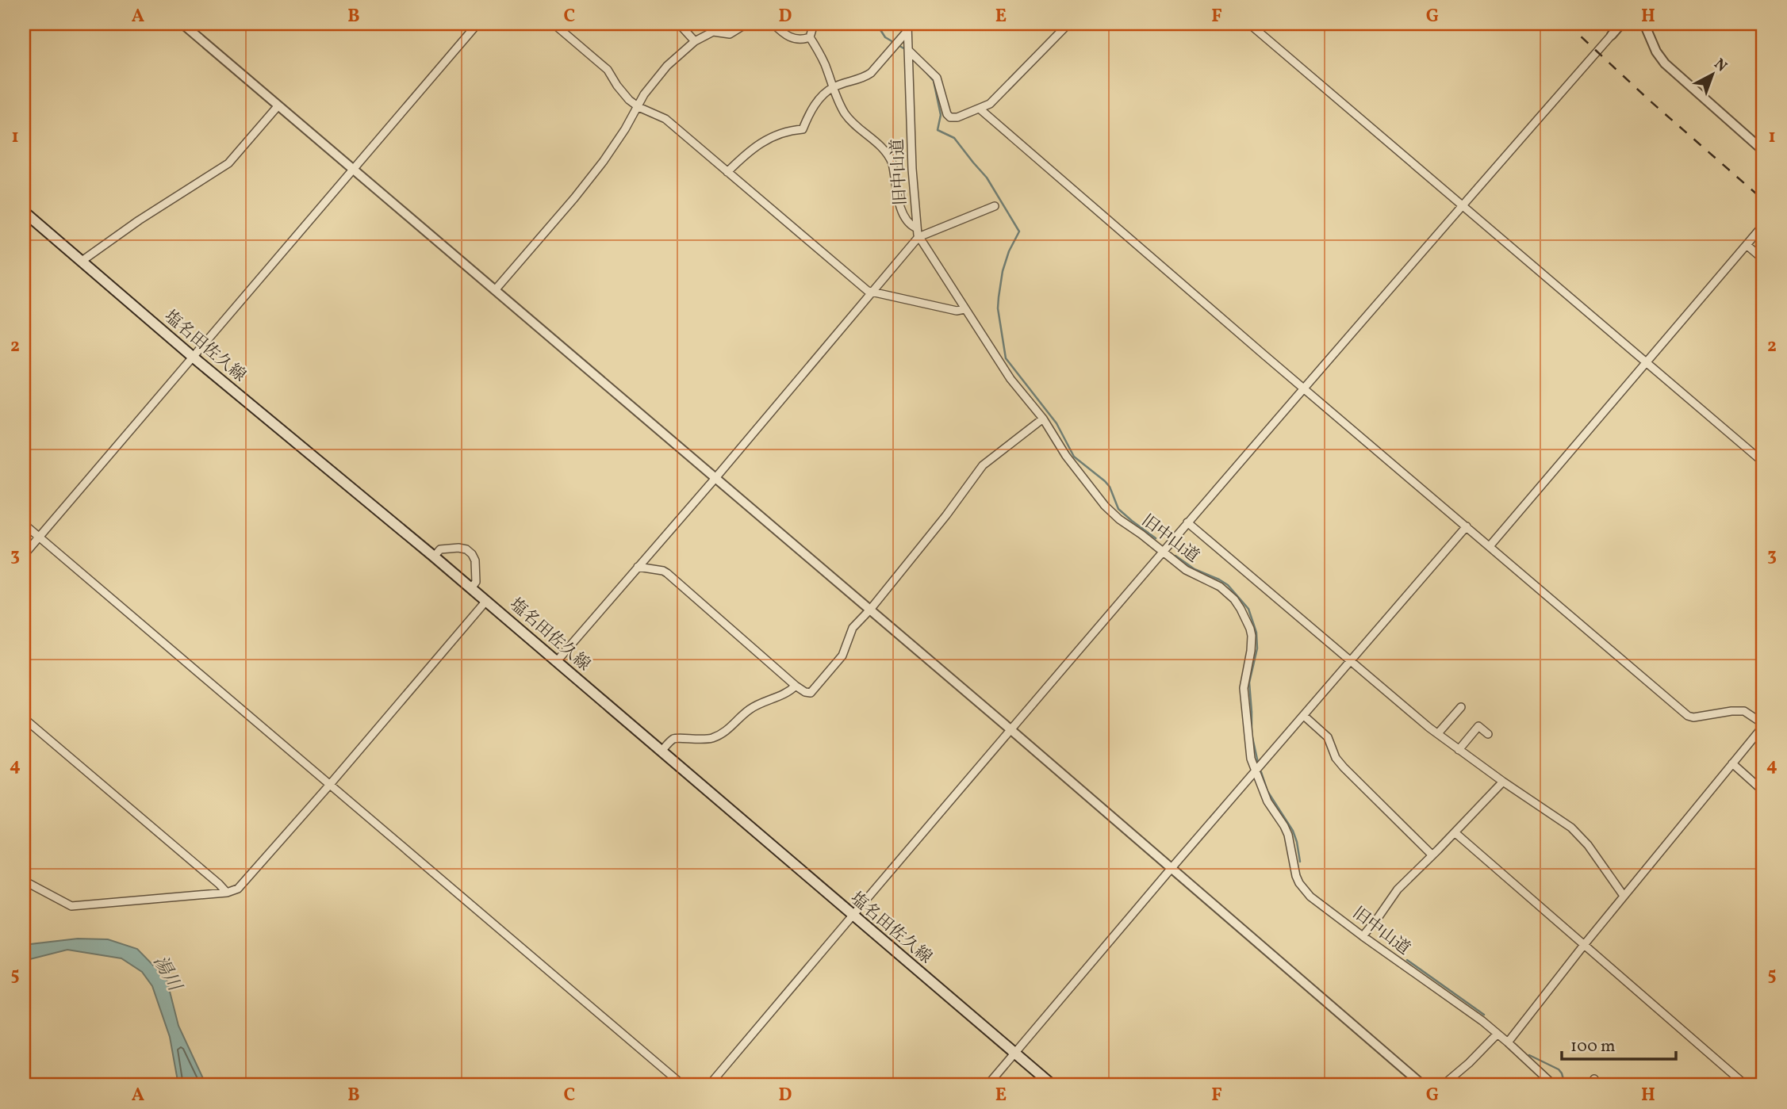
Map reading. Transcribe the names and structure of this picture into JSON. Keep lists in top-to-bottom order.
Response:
{
  "streets": {
    "main road": ["塩名田佐久線"],
    "street": ["旧中山道"]
  },
  "water": ["湯川"],
  "scale_bar": "100 m",
  "north": "top right",
  "grid": {
    "columns": [
      "A",
      "B",
      "C",
      "D",
      "E",
      "F",
      "G",
      "H"
    ],
    "rows": [
      "1",
      "2",
      "3",
      "4",
      "5"
    ]
  }
}
